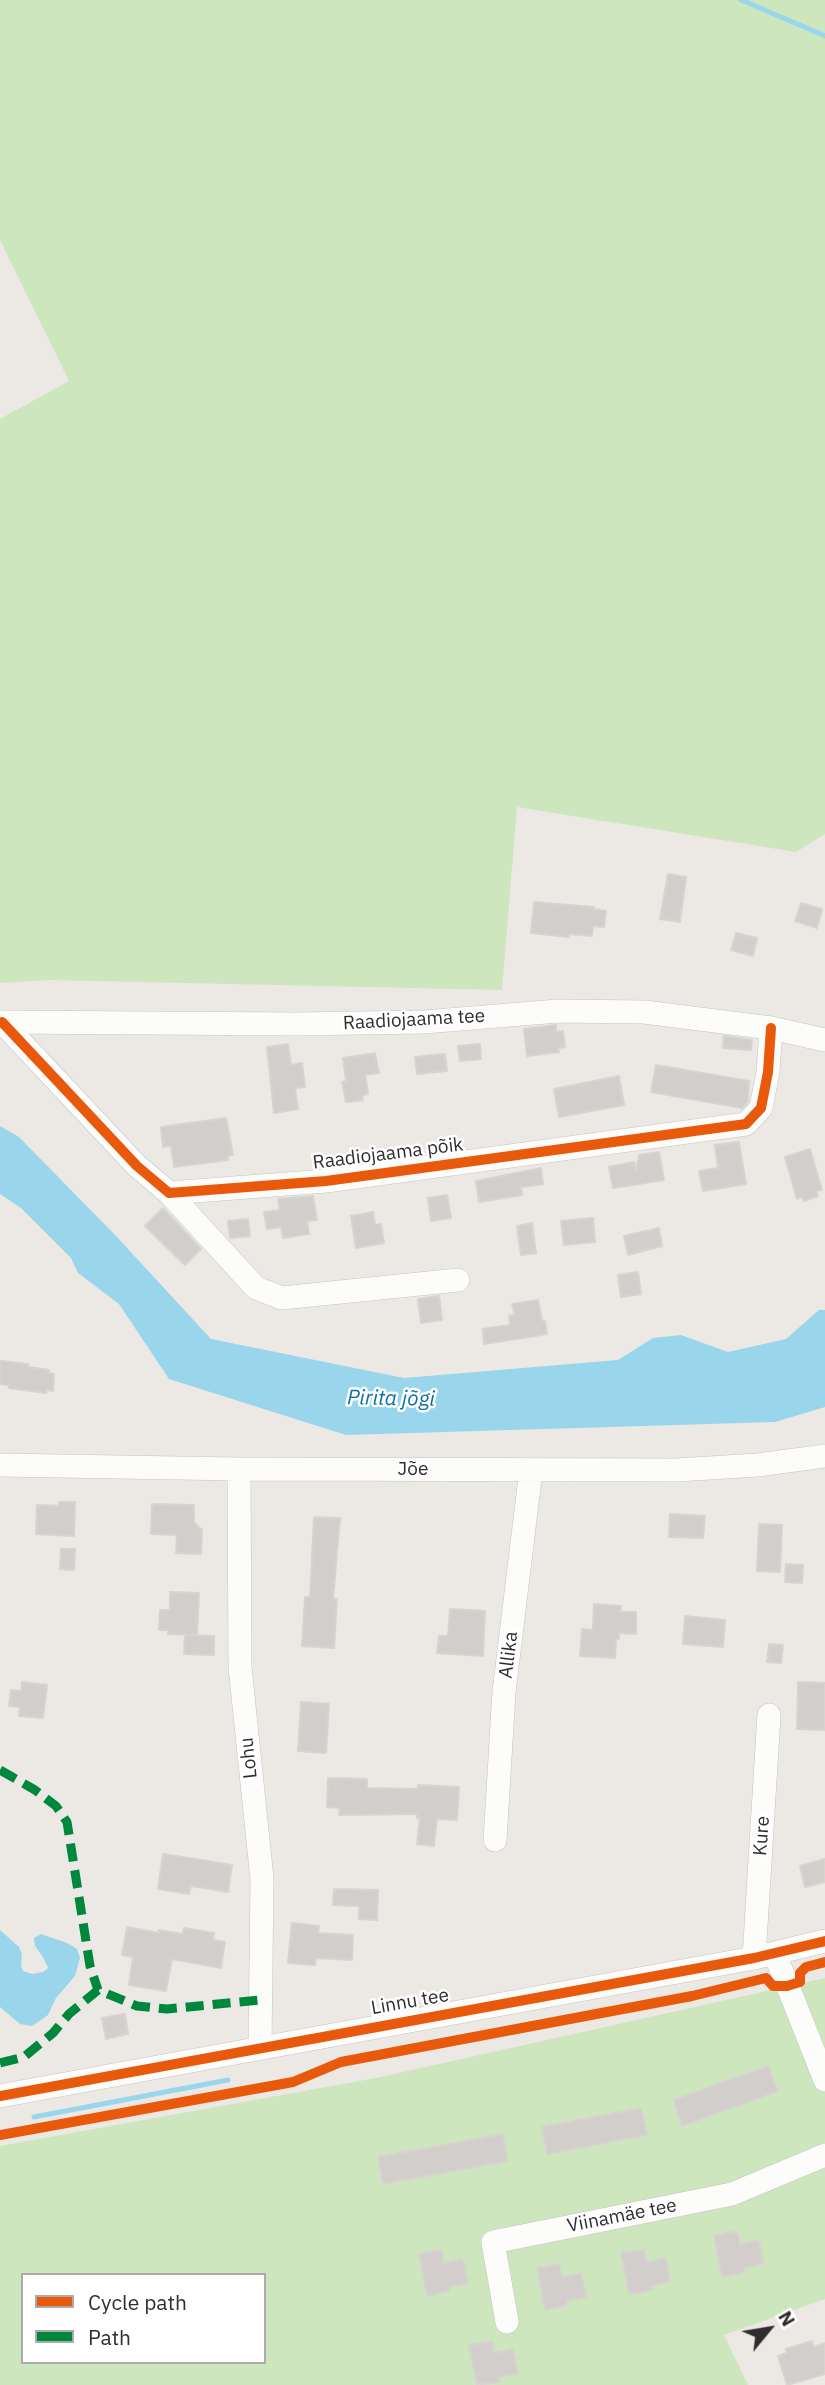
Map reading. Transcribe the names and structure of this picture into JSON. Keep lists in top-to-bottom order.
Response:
{
  "streets": {
    "street": [
      "Raadiojaama tee",
      "Raadiojaama põik",
      "Jõe",
      "Allika",
      "Lohu",
      "Kure",
      "Linnu tee",
      "Viinamäe tee"
    ]
  },
  "crossings": [
    ["Raadiojaama tee", "Raadiojaama põik"],
    ["Jõe", "Allika"],
    ["Jõe", "Lohu"],
    ["Lohu", "Linnu tee"],
    ["Kure", "Linnu tee"]
  ],
  "water": ["Pirita jõgi"],
  "legend": ["Cycle path", "Path"],
  "north": "top right"
}
